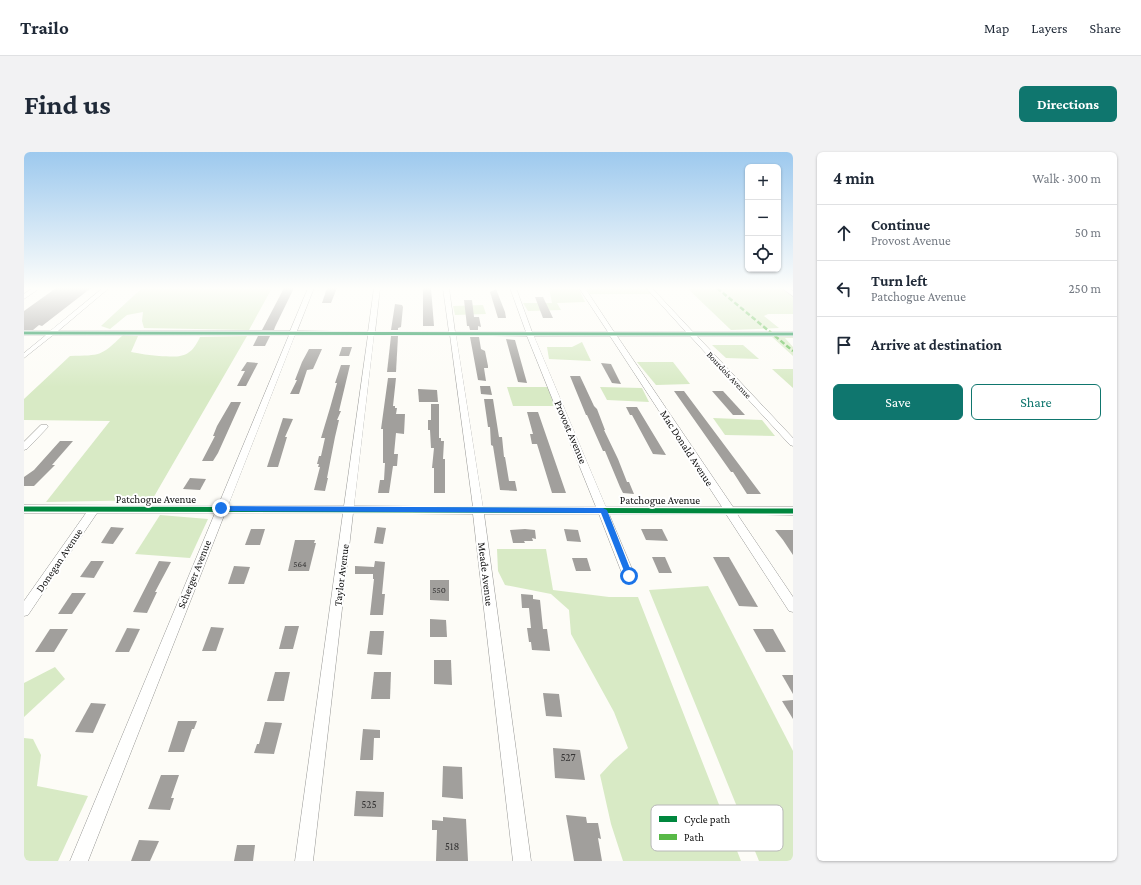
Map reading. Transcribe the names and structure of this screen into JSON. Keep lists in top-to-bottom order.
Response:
{
  "streets": {
    "street": [
      "Bourdois Avenue",
      "Provost Avenue",
      "Mac Donald Avenue",
      "Patchogue Avenue",
      "Donegan Avenue",
      "Scherger Avenue",
      "Meade Avenue",
      "Taylor Avenue"
    ]
  },
  "crossings": [
    ["Provost Avenue", "Patchogue Avenue"],
    ["Mac Donald Avenue", "Patchogue Avenue"],
    ["Patchogue Avenue", "Donegan Avenue"],
    ["Patchogue Avenue", "Scherger Avenue"],
    ["Patchogue Avenue", "Meade Avenue"],
    ["Patchogue Avenue", "Taylor Avenue"]
  ],
  "house_numbers": [
    "564",
    "550",
    "527",
    "525",
    "518"
  ],
  "legend": ["Cycle path", "Path"],
  "page": {
    "header": "Trailo",
    "nav": ["Map", "Layers", "Share"],
    "buttons": [
      "Directions",
      ["Save", "Share"]
    ],
    "title": "Find us",
    "heading": ["4 min", "Walk · 300 m"],
    "map_buttons": ["+", "−"],
    "list": [
      ["Continue", "Provost Avenue", "50 m"],
      ["Turn left", "Patchogue Avenue", "250 m"],
      "Arrive at destination"
    ]
  }
}
